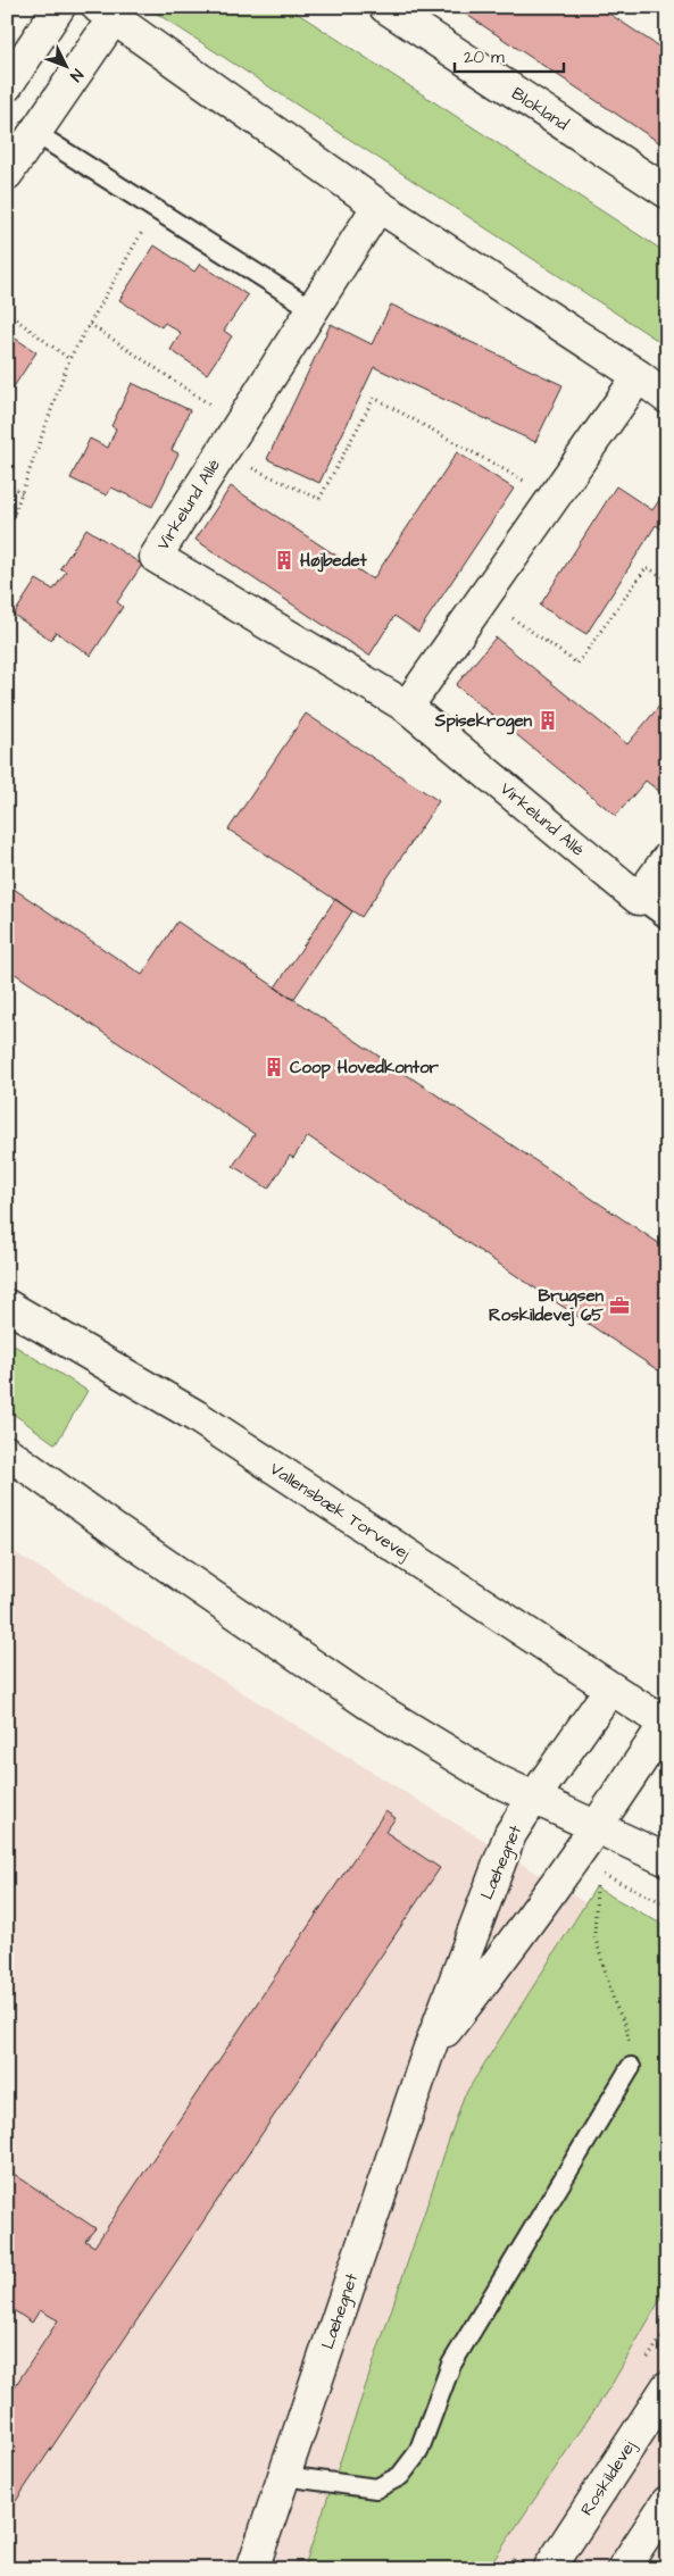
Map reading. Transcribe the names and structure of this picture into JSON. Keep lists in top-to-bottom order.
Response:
{
  "streets": {
    "street": [
      "Blokland",
      "Virkelund Allé",
      "Vallensbæk Torvevej",
      "Læhegnet",
      "Roskildevej"
    ]
  },
  "crossings": [
    ["Vallensbæk Torvevej", "Læhegnet"]
  ],
  "places": {
    "building": ["Højbedet", "Spisekrogen", "Coop Hovedkontor"],
    "office": ["Brugsen Roskildevej 65"]
  },
  "scale_bar": "20 m",
  "north": "bottom right"
}
